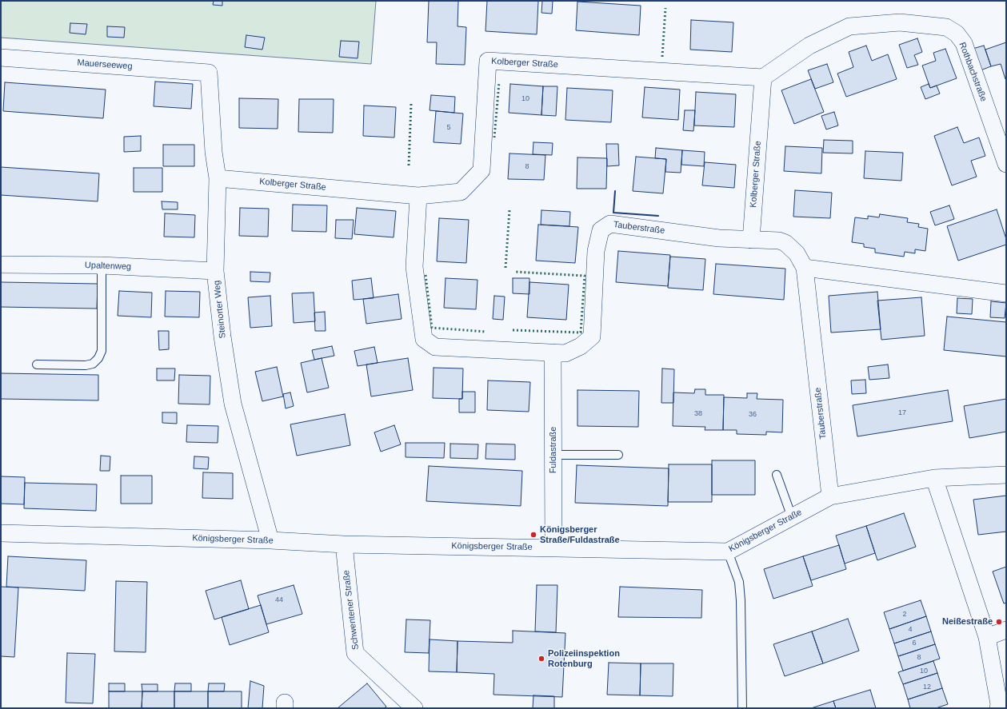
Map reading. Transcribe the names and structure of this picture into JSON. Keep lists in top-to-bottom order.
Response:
{
  "streets": {
    "street": [
      "Kolberger Straße",
      "Mauerseeweg",
      "Rothbachstraße",
      "Tauberstraße",
      "Upaltenweg",
      "Steinorter Weg",
      "Fuldastraße",
      "Königsberger Straße",
      "Schwentener Straße"
    ]
  },
  "crossings": [
    ["Kolberger Straße", "Rothbachstraße"],
    ["Kolberger Straße", "Tauberstraße"],
    ["Kolberger Straße", "Steinorter Weg"],
    ["Mauerseeweg", "Steinorter Weg"],
    ["Tauberstraße", "Fuldastraße"],
    ["Tauberstraße", "Königsberger Straße"],
    ["Upaltenweg", "Steinorter Weg"],
    ["Steinorter Weg", "Königsberger Straße"],
    ["Fuldastraße", "Königsberger Straße"],
    ["Königsberger Straße", "Schwentener Straße"]
  ],
  "places": ["Königsberger Straße/Fuldastraße", "Neißestraße", "Polizeiinspektion Rotenburg"],
  "house_numbers": [
    "10",
    "5",
    "8",
    "17",
    "38",
    "36",
    "44",
    "2",
    "4",
    "6",
    "8",
    "10",
    "12"
  ]
}
